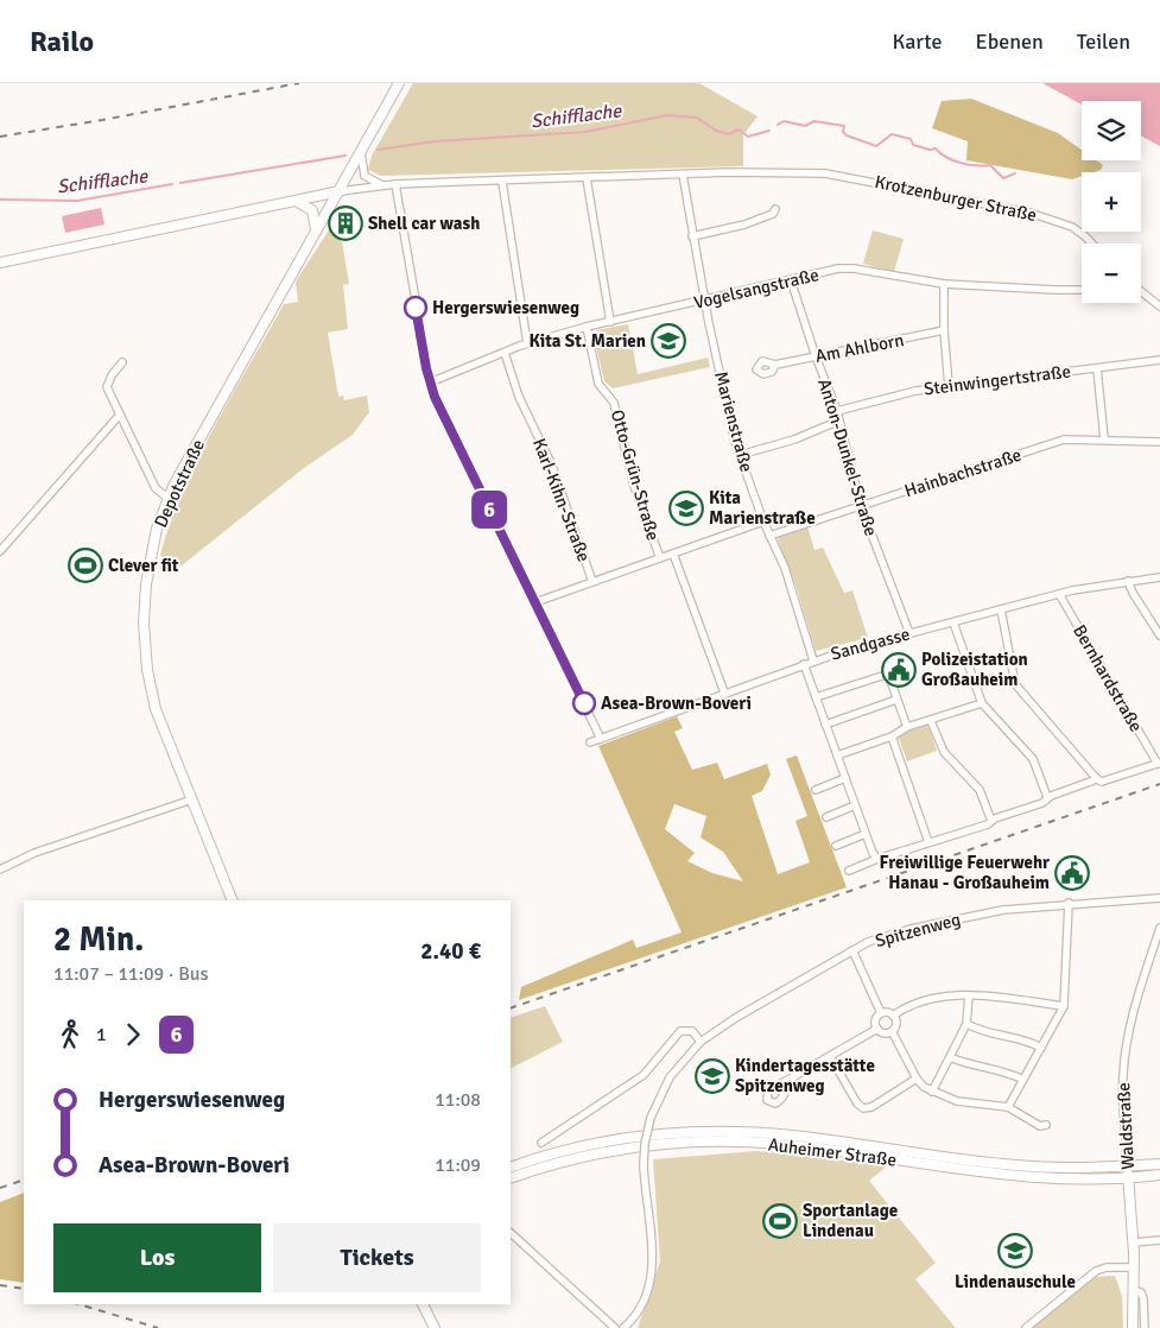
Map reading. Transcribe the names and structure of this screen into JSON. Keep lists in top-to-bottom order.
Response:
{
  "streets": {
    "main road": ["Depotstraße", "Waldstraße", "Auheimer Straße"],
    "street": [
      "Krotzenburger Straße",
      "Vogelsangstraße",
      "Am Ahlborn",
      "Steinwingertstraße",
      "Marienstraße",
      "Anton-Dunkel-Straße",
      "Hainbachstraße",
      "Otto-Grün-Straße",
      "Karl-Kihn-Straße",
      "Sandgasse",
      "Bernhardstraße",
      "Spitzenweg"
    ]
  },
  "crossings": [
    ["Krotzenburger Straße", "Marienstraße"],
    ["Vogelsangstraße", "Marienstraße"],
    ["Vogelsangstraße", "Anton-Dunkel-Straße"],
    ["Vogelsangstraße", "Otto-Grün-Straße"],
    ["Vogelsangstraße", "Karl-Kihn-Straße"],
    ["Am Ahlborn", "Anton-Dunkel-Straße"],
    ["Steinwingertstraße", "Anton-Dunkel-Straße"],
    ["Marienstraße", "Hainbachstraße"],
    ["Marienstraße", "Sandgasse"],
    ["Anton-Dunkel-Straße", "Hainbachstraße"],
    ["Anton-Dunkel-Straße", "Sandgasse"],
    ["Sandgasse", "Bernhardstraße"],
    ["Waldstraße", "Auheimer Straße"]
  ],
  "water": ["Schifflache"],
  "places": {
    "building": ["Shell car wash"],
    "other": ["Hergerswiesenweg", "Asea-Brown-Boveri"],
    "school or university": [
      "Kita St. Marien",
      "Kita Marienstraße",
      "Kindertagesstätte Spitzenweg",
      "Lindenauschule"
    ],
    "sports": ["Clever fit", "Sportanlage Lindenau"],
    "public building": ["Polizeistation Großauheim", "Freiwillige Feuerwehr Hanau - Großauheim"]
  },
  "lines": ["bus line 6"],
  "page": {
    "header": "Railo",
    "nav": ["Karte", "Ebenen", "Teilen"],
    "on_map": "6",
    "map_buttons": ["+", "−"],
    "heading": ["2 Min.", "11:07 – 11:09 · Bus", "2.40 €"],
    "legs": ["1", "6"],
    "list": [
      {
        "name": "Hergerswiesenweg",
        "value": "11:08"
      },
      {
        "name": "Asea-Brown-Boveri",
        "value": "11:09"
      }
    ],
    "buttons": ["Los", "Tickets"]
  }
}
